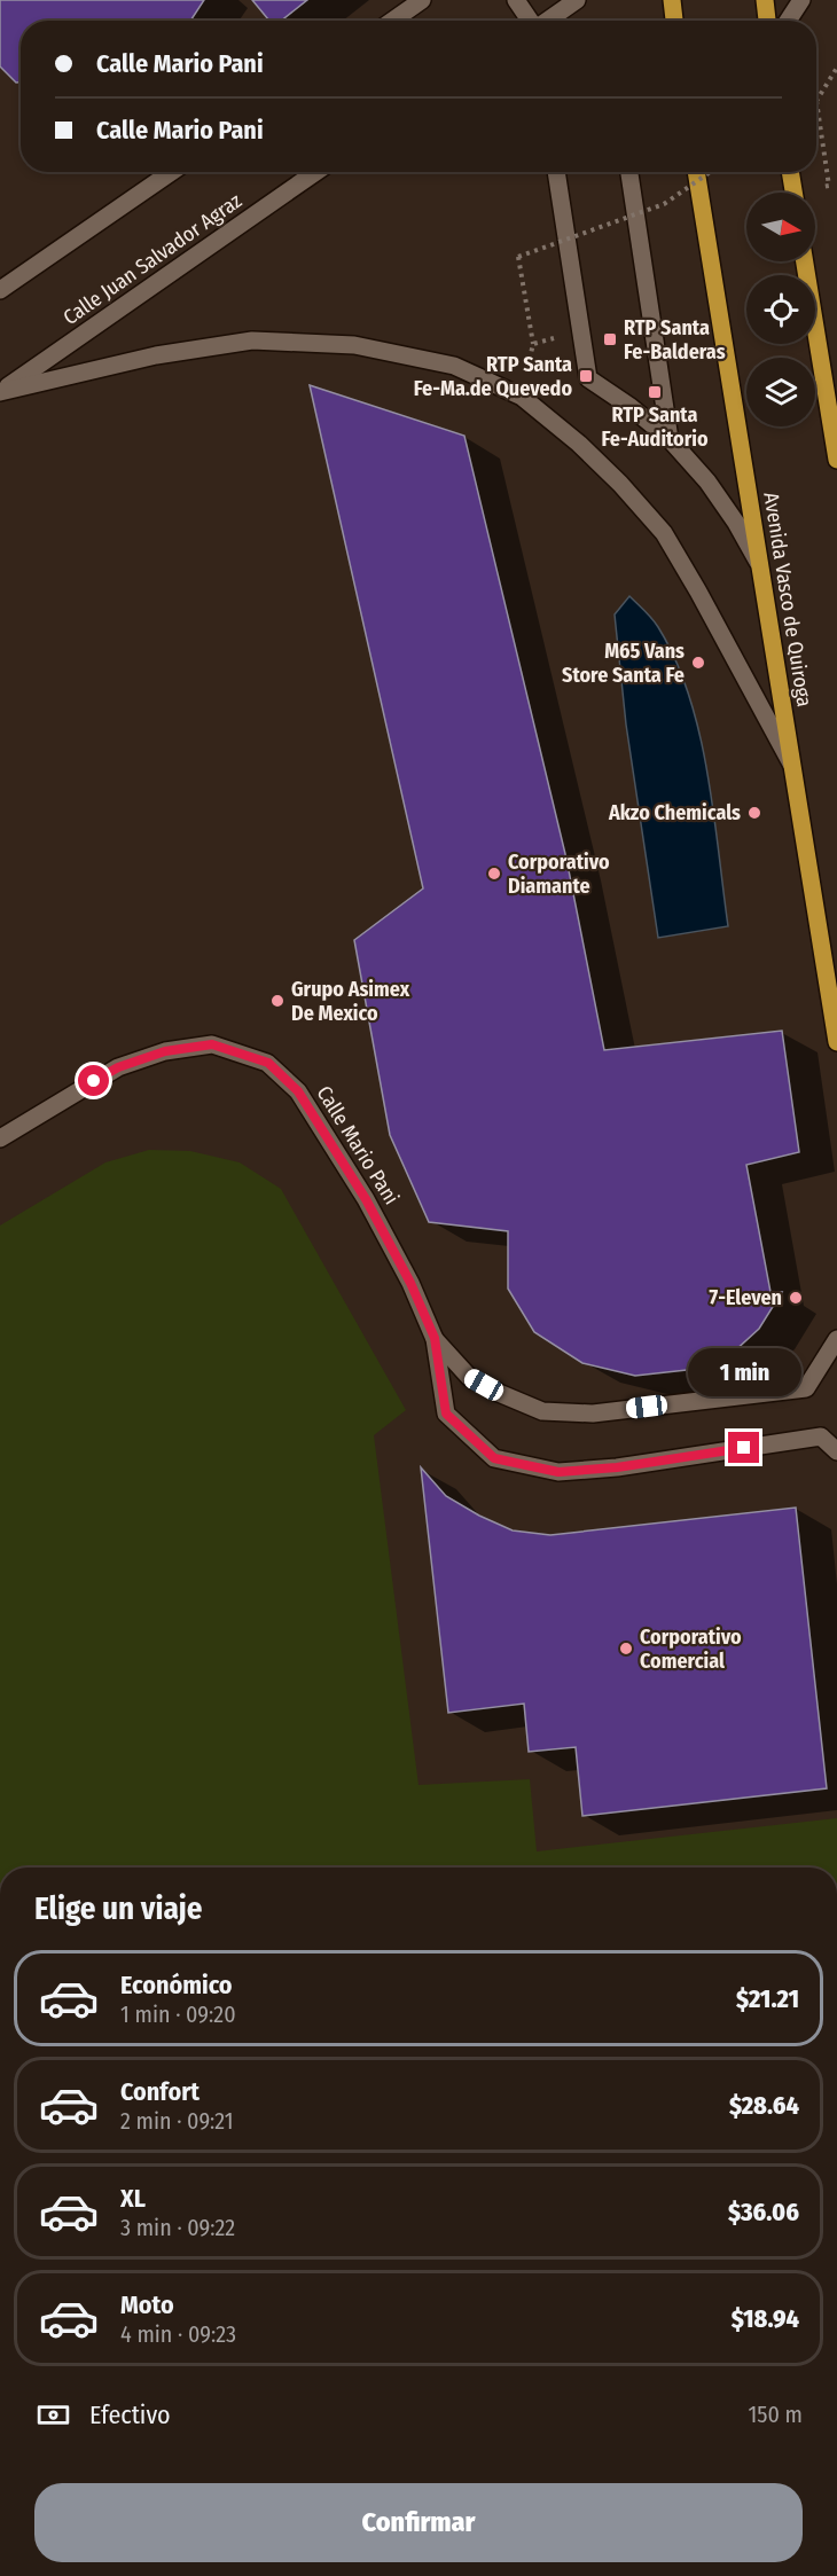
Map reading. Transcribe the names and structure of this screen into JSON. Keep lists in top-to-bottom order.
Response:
{
  "streets": {
    "main road": ["Avenida Vasco de Quiroga"],
    "street": ["Calle Juan Salvador Agraz", "Calle Mario Pani"]
  },
  "places": {
    "transit": ["RTP Santa Fe-Balderas", "RTP Santa Fe-Ma.de Quevedo", "RTP Santa Fe-Auditorio"],
    "other": [
      "M65 Vans Store Santa Fe",
      "Akzo Chemicals",
      "Corporativo Diamante",
      "Grupo Asimex De Mexico",
      "7-Eleven",
      "Corporativo Comercial"
    ]
  },
  "north": "right",
  "page": {
    "banner": ["Calle Mario Pani", "Calle Mario Pani"],
    "bubble": "1 min",
    "heading": "Elige un viaje",
    "list": [
      {
        "name": "Económico",
        "note": "1 min · 09:20",
        "value": "$21.21"
      },
      {
        "name": "Confort",
        "note": "2 min · 09:21",
        "value": "$28.64"
      },
      {
        "name": "XL",
        "note": "3 min · 09:22",
        "value": "$36.06"
      },
      {
        "name": "Moto",
        "note": "4 min · 09:23",
        "value": "$18.94"
      }
    ],
    "pay": ["Efectivo", "150 m"],
    "buttons": "Confirmar"
  }
}
